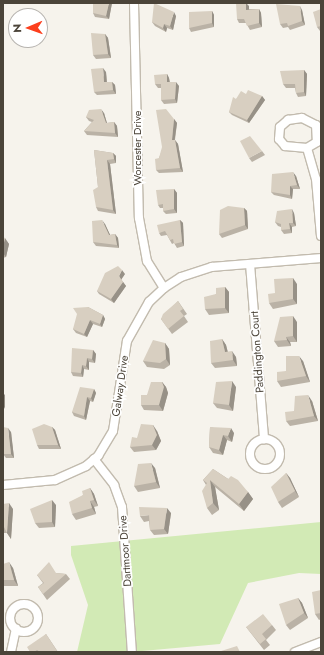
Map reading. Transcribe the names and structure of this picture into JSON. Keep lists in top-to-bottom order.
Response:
{
  "streets": {
    "street": [
      "Worcester Drive",
      "Paddington Court",
      "Galway Drive",
      "Dartmoor Drive"
    ]
  },
  "crossings": [
    ["Worcester Drive", "Galway Drive"],
    ["Paddington Court", "Galway Drive"],
    ["Galway Drive", "Dartmoor Drive"]
  ],
  "north": "left"
}
